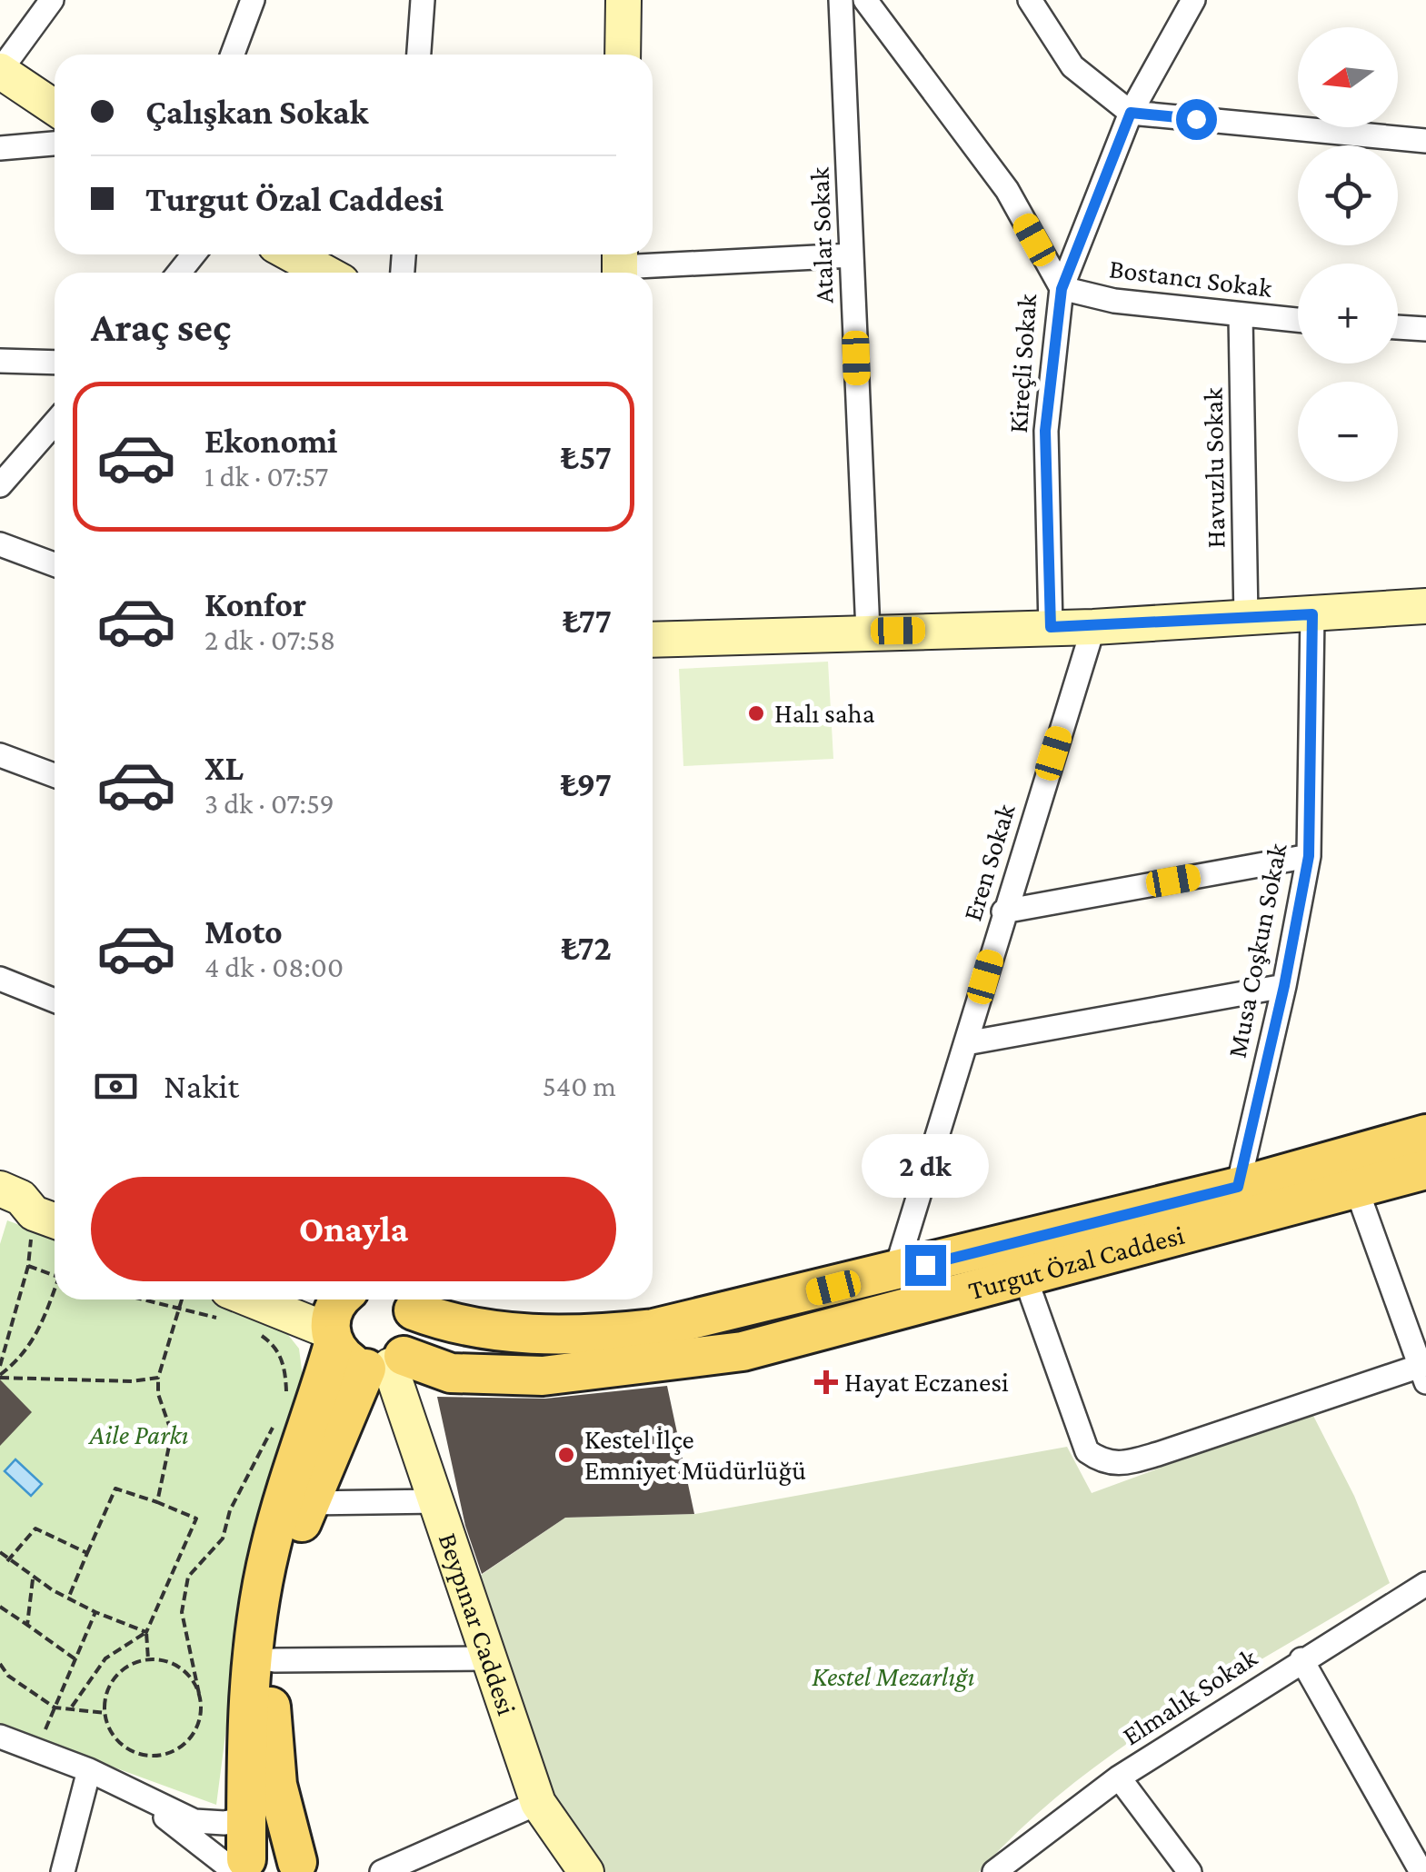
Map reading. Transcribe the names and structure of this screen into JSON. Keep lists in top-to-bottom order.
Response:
{
  "streets": {
    "main road": ["Turgut Özal Caddesi", "Beypınar Caddesi"],
    "street": [
      "Atalar Sokak",
      "Bostancı Sokak",
      "Kireçli Sokak",
      "Havuzlu Sokak",
      "Eren Sokak",
      "Musa Coşkun Sokak",
      "Elmalık Sokak"
    ]
  },
  "crossings": [
    ["Bostancı Sokak", "Kireçli Sokak"],
    ["Bostancı Sokak", "Havuzlu Sokak"],
    ["Eren Sokak", "Turgut Özal Caddesi"],
    ["Musa Coşkun Sokak", "Turgut Özal Caddesi"],
    ["Turgut Özal Caddesi", "Beypınar Caddesi"]
  ],
  "parks": ["Aile Parkı", "Kestel Mezarlığı"],
  "places": {
    "other": ["Halı saha", "Kestel İlçe Emniyet Müdürlüğü"],
    "health": ["Hayat Eczanesi"]
  },
  "north": "left",
  "page": {
    "map_buttons": ["+", "−"],
    "banner": ["Çalışkan Sokak", "Turgut Özal Caddesi"],
    "heading": "Araç seç",
    "list": [
      {
        "name": "Ekonomi",
        "note": "1 dk · 07:57",
        "value": "₺57"
      },
      {
        "name": "Konfor",
        "note": "2 dk · 07:58",
        "value": "₺77"
      },
      {
        "name": "XL",
        "note": "3 dk · 07:59",
        "value": "₺97"
      },
      {
        "name": "Moto",
        "note": "4 dk · 08:00",
        "value": "₺72"
      }
    ],
    "pay": ["Nakit", "540 m"],
    "bubble": "2 dk",
    "buttons": "Onayla"
  }
}
